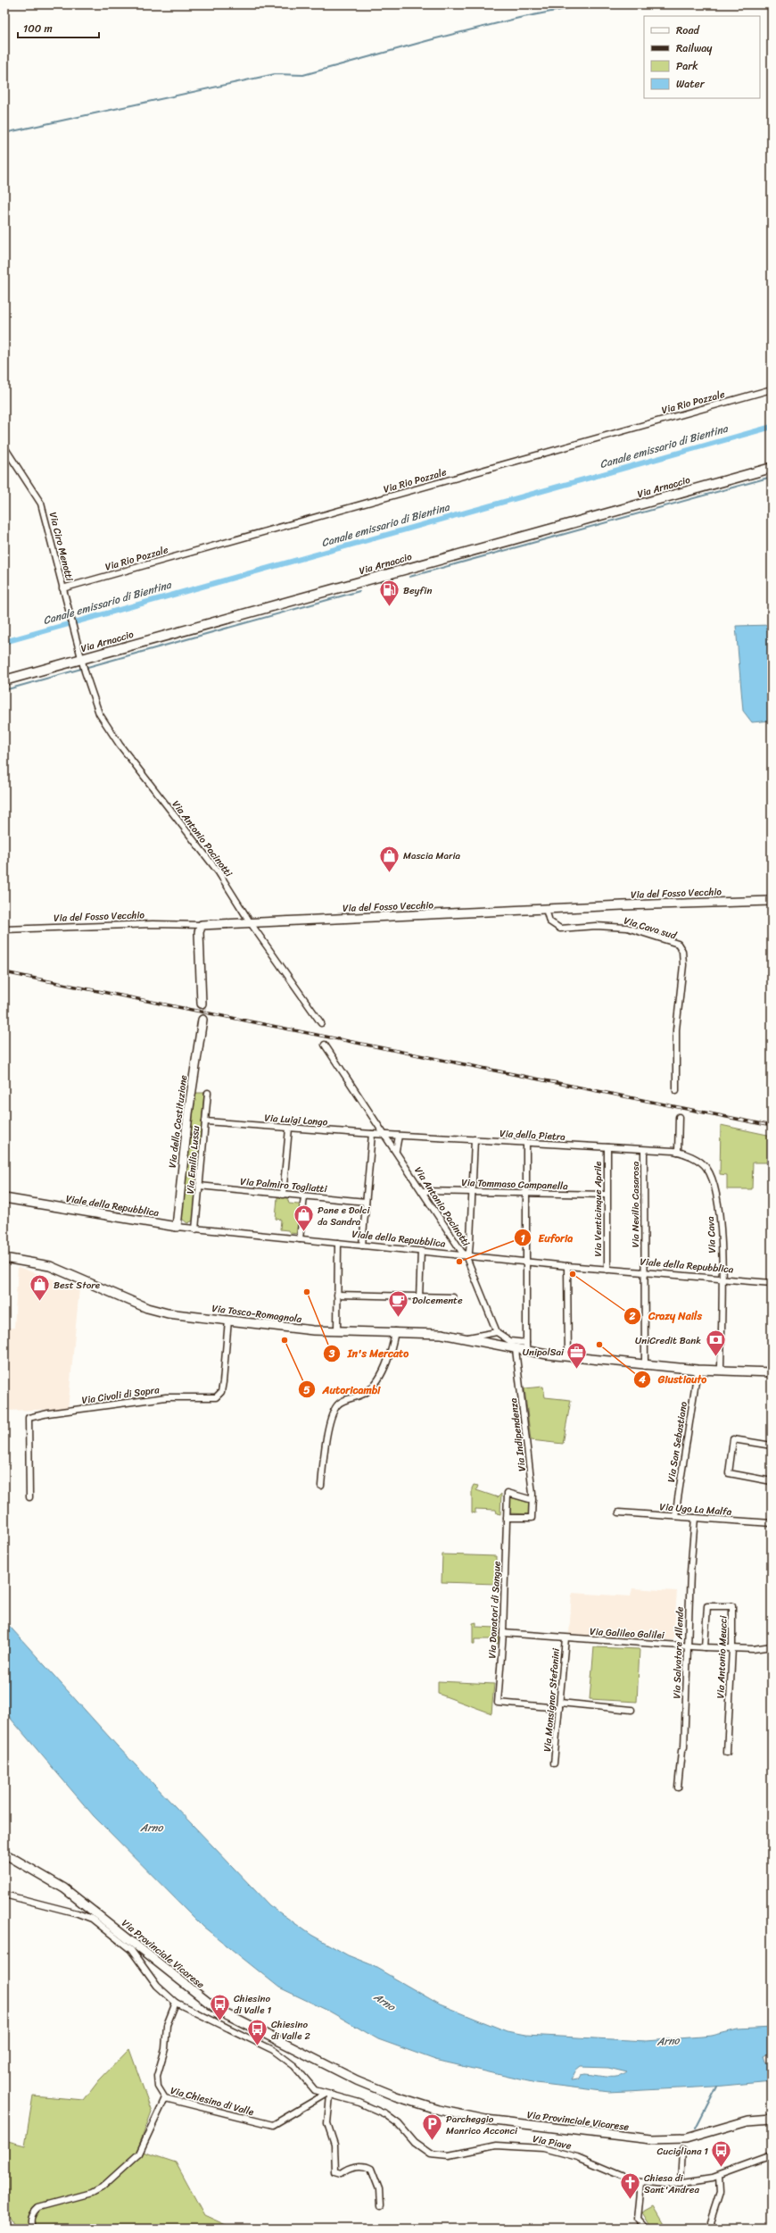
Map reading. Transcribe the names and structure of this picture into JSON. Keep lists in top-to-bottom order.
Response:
{
  "streets": {
    "main road": [
      "Via Arnaccio",
      "Via del Fosso Vecchio",
      "Via della Costituzione",
      "Viale della Repubblica",
      "Via Tosco-Romagnola",
      "Via Provinciale Vicarese"
    ],
    "street": [
      "Via Rio Pozzale",
      "Via Ciro Menotti",
      "Via Antonio Pacinotti",
      "Via Cava sud",
      "Via Luigi Longo",
      "Via della Pietra",
      "Via Emilio Lussu",
      "Via Tommaso Campanella",
      "Via Palmiro Togliatti",
      "Via Nevilio Casarosa",
      "Via Venticinque Aprile",
      "Via Cava",
      "Via Civoli di Sopra",
      "Via Indipendenza",
      "Via San Sebastiano",
      "Via Ugo La Malfa",
      "Via Donatori di Sangue",
      "Via Galileo Galilei",
      "Via Salvatore Allende",
      "Via Antonio Meucci",
      "Via Monsignor Stefanini",
      "Via Chiesino di Valle",
      "Via Piave"
    ]
  },
  "crossings": [
    ["Via Rio Pozzale", "Via Ciro Menotti"],
    ["Via Arnaccio", "Via Ciro Menotti"],
    ["Via Arnaccio", "Via Antonio Pacinotti"],
    ["Via Ciro Menotti", "Via Antonio Pacinotti"],
    ["Via Antonio Pacinotti", "Via del Fosso Vecchio"],
    ["Via Antonio Pacinotti", "Via Luigi Longo"],
    ["Via Antonio Pacinotti", "Via della Pietra"],
    ["Via Antonio Pacinotti", "Via Tommaso Campanella"],
    ["Via Antonio Pacinotti", "Viale della Repubblica"],
    ["Via del Fosso Vecchio", "Via Cava sud"],
    ["Via Luigi Longo", "Via della Pietra"],
    ["Via Luigi Longo", "Via Emilio Lussu"],
    ["Via della Costituzione", "Viale della Repubblica"],
    ["Via della Pietra", "Via Nevilio Casarosa"],
    ["Via della Pietra", "Via Venticinque Aprile"],
    ["Via della Pietra", "Via Cava"],
    ["Via Emilio Lussu", "Via Palmiro Togliatti"],
    ["Via Emilio Lussu", "Viale della Repubblica"],
    ["Via Tommaso Campanella", "Via Venticinque Aprile"],
    ["Via Nevilio Casarosa", "Viale della Repubblica"],
    ["Via Nevilio Casarosa", "Via Tosco-Romagnola"],
    ["Viale della Repubblica", "Via Venticinque Aprile"],
    ["Viale della Repubblica", "Via Cava"],
    ["Via Cava", "Via Tosco-Romagnola"],
    ["Via Tosco-Romagnola", "Via Civoli di Sopra"],
    ["Via Tosco-Romagnola", "Via Indipendenza"],
    ["Via Tosco-Romagnola", "Via San Sebastiano"],
    ["Via Indipendenza", "Via Donatori di Sangue"],
    ["Via San Sebastiano", "Via Ugo La Malfa"],
    ["Via Ugo La Malfa", "Via Salvatore Allende"],
    ["Via Donatori di Sangue", "Via Galileo Galilei"],
    ["Via Donatori di Sangue", "Via Monsignor Stefanini"],
    ["Via Galileo Galilei", "Via Salvatore Allende"],
    ["Via Galileo Galilei", "Via Antonio Meucci"],
    ["Via Galileo Galilei", "Via Monsignor Stefanini"],
    ["Via Chiesino di Valle", "Via Piave"]
  ],
  "water": ["Canale emissario di Bientina", "Arno"],
  "places": {
    "fuel station": ["Beyfin"],
    "shop": ["Mascia Maria", "Pane e Dolci da Sandra", "Best Store"],
    "other": [
      "Euforia",
      "Crazy Nails",
      "In's Mercato",
      "Autoricambi",
      "Giustiauto"
    ],
    "cafe": ["Dolcemente"],
    "bank": ["UniCredit Bank"],
    "office": ["UnipolSai"],
    "bus stop": ["Chiesino di Valle 1", "Chiesino di Valle 2", "Cucigliana 1"],
    "parking": ["Parcheggio Manrico Acconci"],
    "church": ["Chiesa di Sant'Andrea"]
  },
  "legend": [
    "Road",
    "Railway",
    "Park",
    "Water"
  ],
  "scale_bar": "100 m"
}
